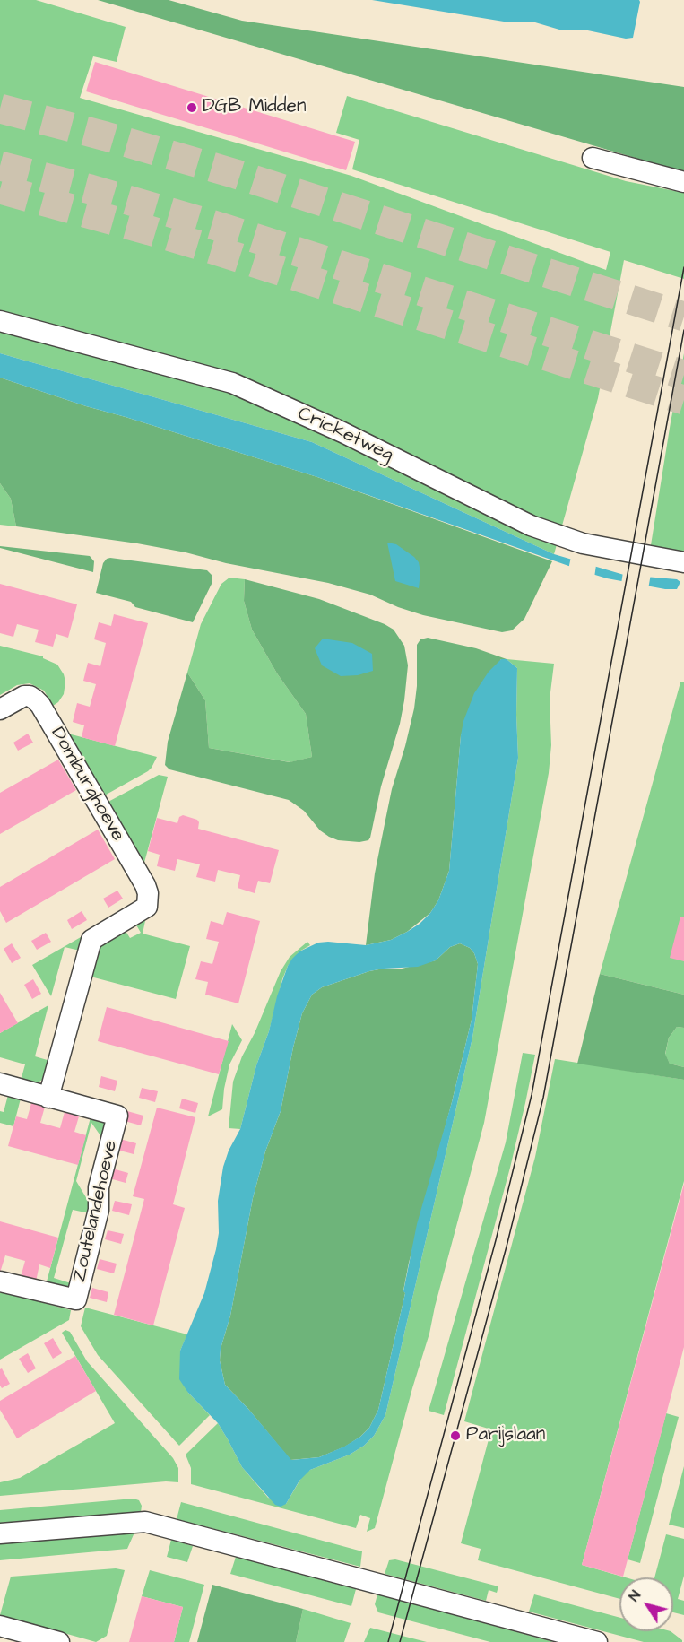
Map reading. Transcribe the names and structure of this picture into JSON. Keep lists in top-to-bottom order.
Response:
{
  "streets": {
    "street": ["Cricketweg", "Domburghoeve", "Zoutelandehoeve"]
  },
  "crossings": [
    ["Domburghoeve", "Zoutelandehoeve"]
  ],
  "places": ["DGB Midden", "Parijslaan"],
  "north": "top left"
}
